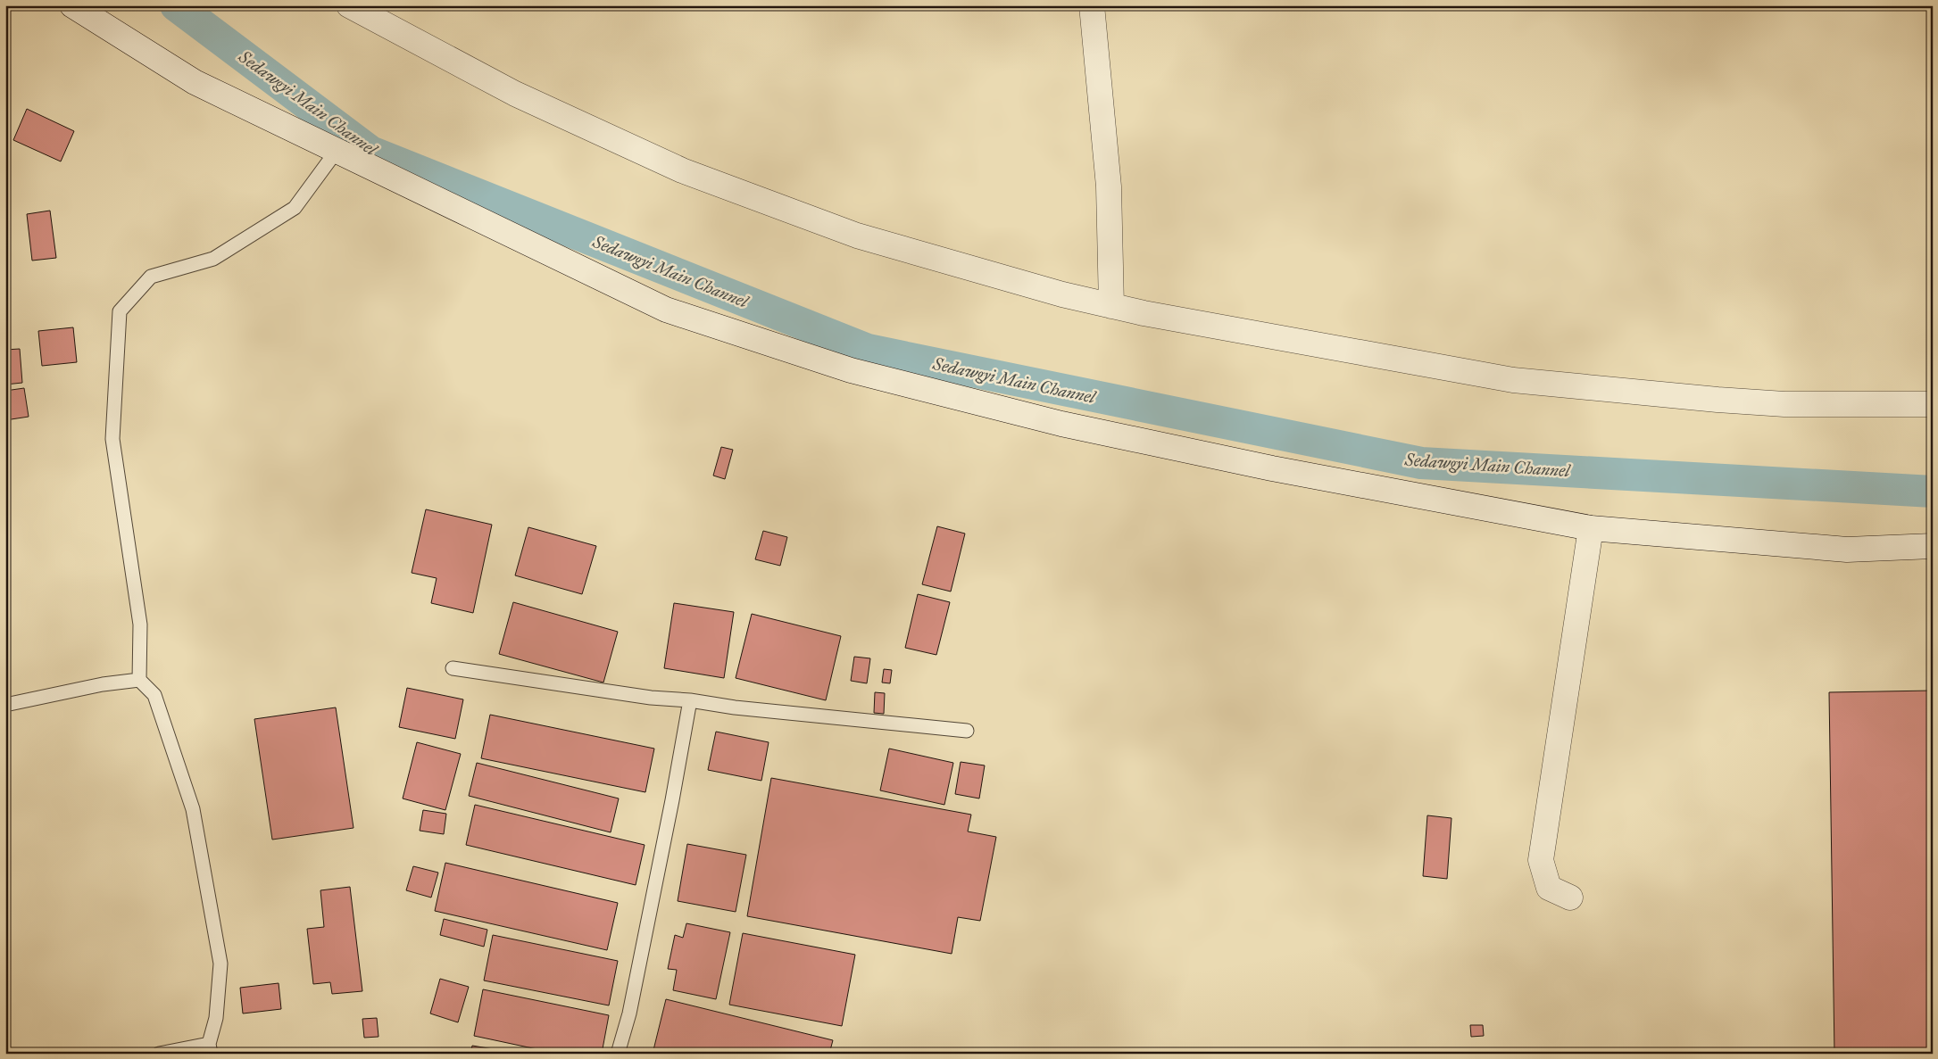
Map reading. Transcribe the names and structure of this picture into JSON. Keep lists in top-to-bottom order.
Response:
{
  "water": ["Sedawgyi Main Channel"]
}
